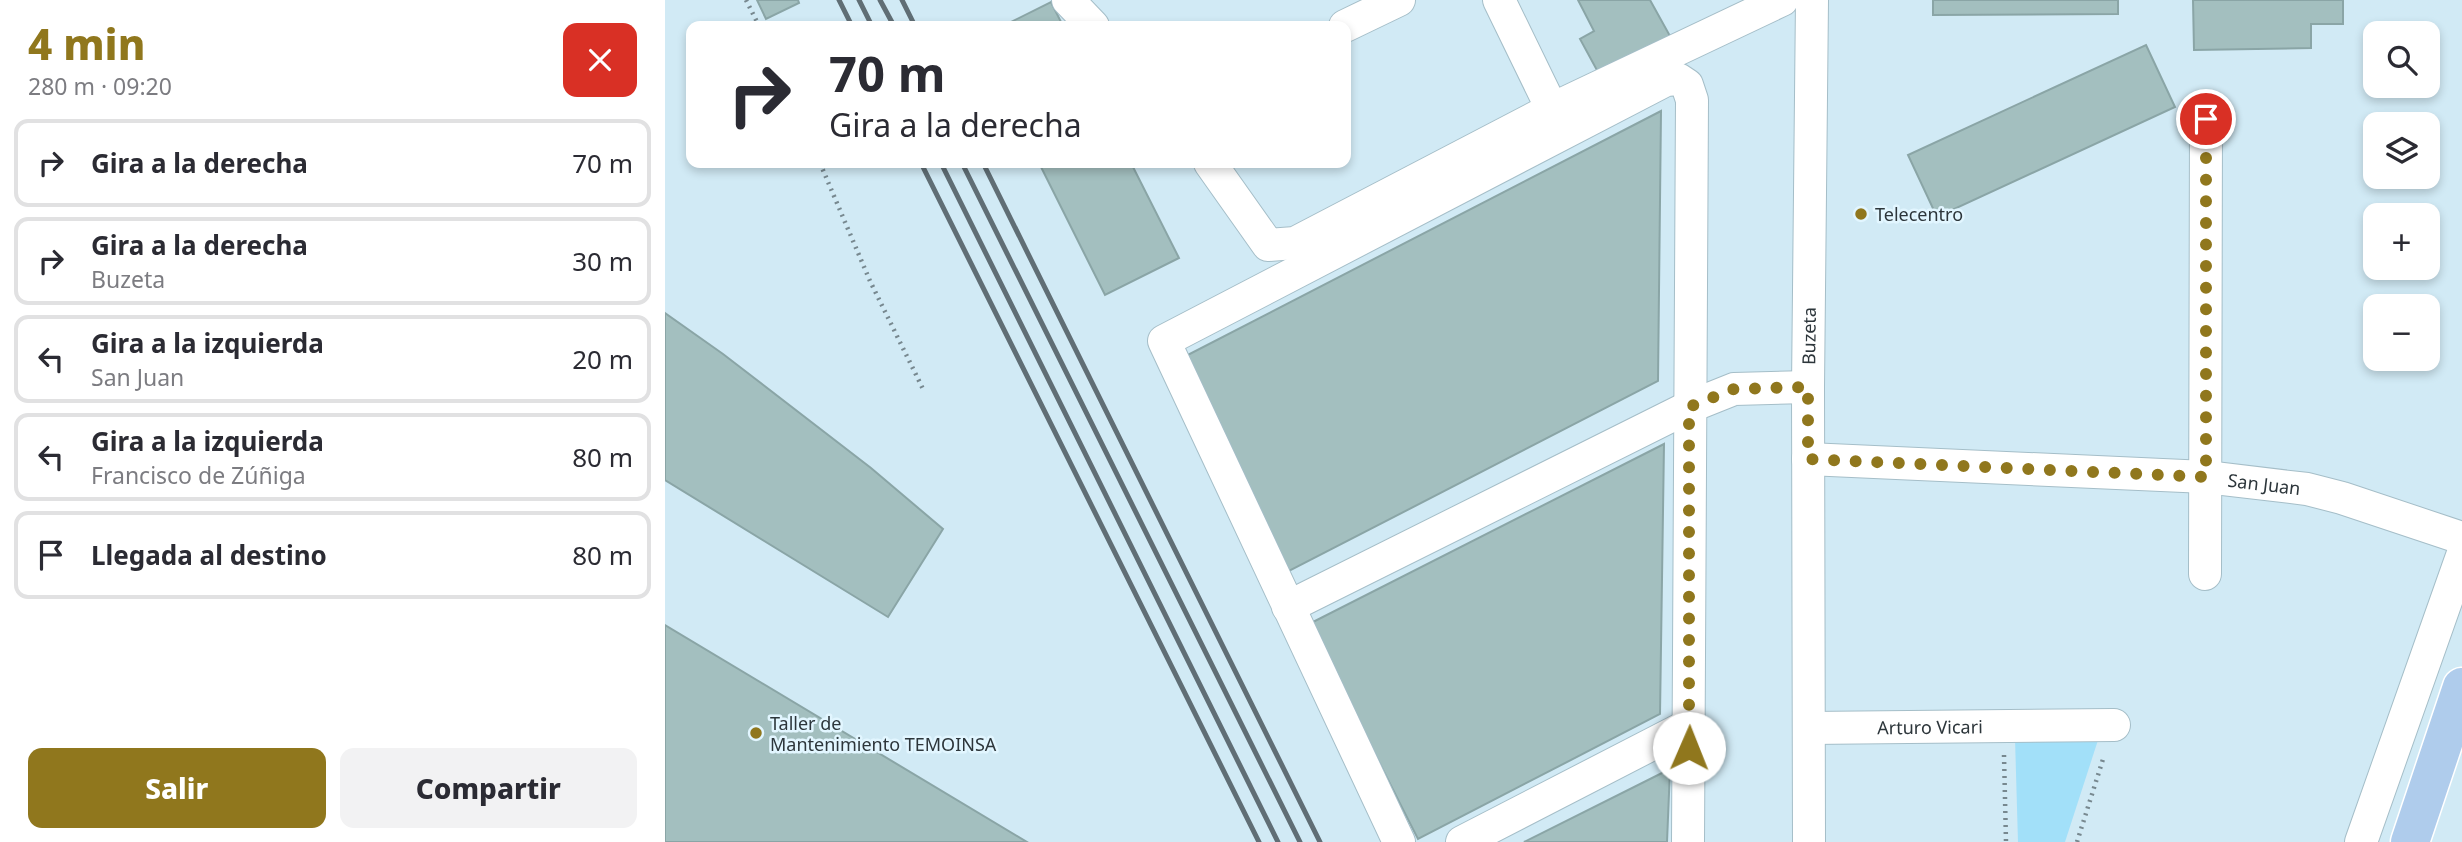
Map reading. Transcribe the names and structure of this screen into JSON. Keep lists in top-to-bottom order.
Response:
{
  "streets": {
    "street": ["Buzeta", "San Juan", "Arturo Vicari"]
  },
  "crossings": [
    ["Buzeta", "San Juan"],
    ["Buzeta", "Arturo Vicari"]
  ],
  "places": ["Telecentro", "Taller de Mantenimiento TEMOINSA"],
  "page": {
    "heading": ["4 min", "280 m · 09:20"],
    "map_buttons": ["+", "−"],
    "turn": ["70 m", "Gira a la derecha"],
    "list": [
      {
        "name": "Gira a la derecha",
        "value": "70 m"
      },
      {
        "name": "Gira a la derecha",
        "note": "Buzeta",
        "value": "30 m"
      },
      {
        "name": "Gira a la izquierda",
        "note": "San Juan",
        "value": "20 m"
      },
      {
        "name": "Gira a la izquierda",
        "note": "Francisco de Zúñiga",
        "value": "80 m"
      },
      {
        "name": "Llegada al destino",
        "value": "80 m"
      }
    ],
    "buttons": ["Salir", "Compartir"]
  }
}
